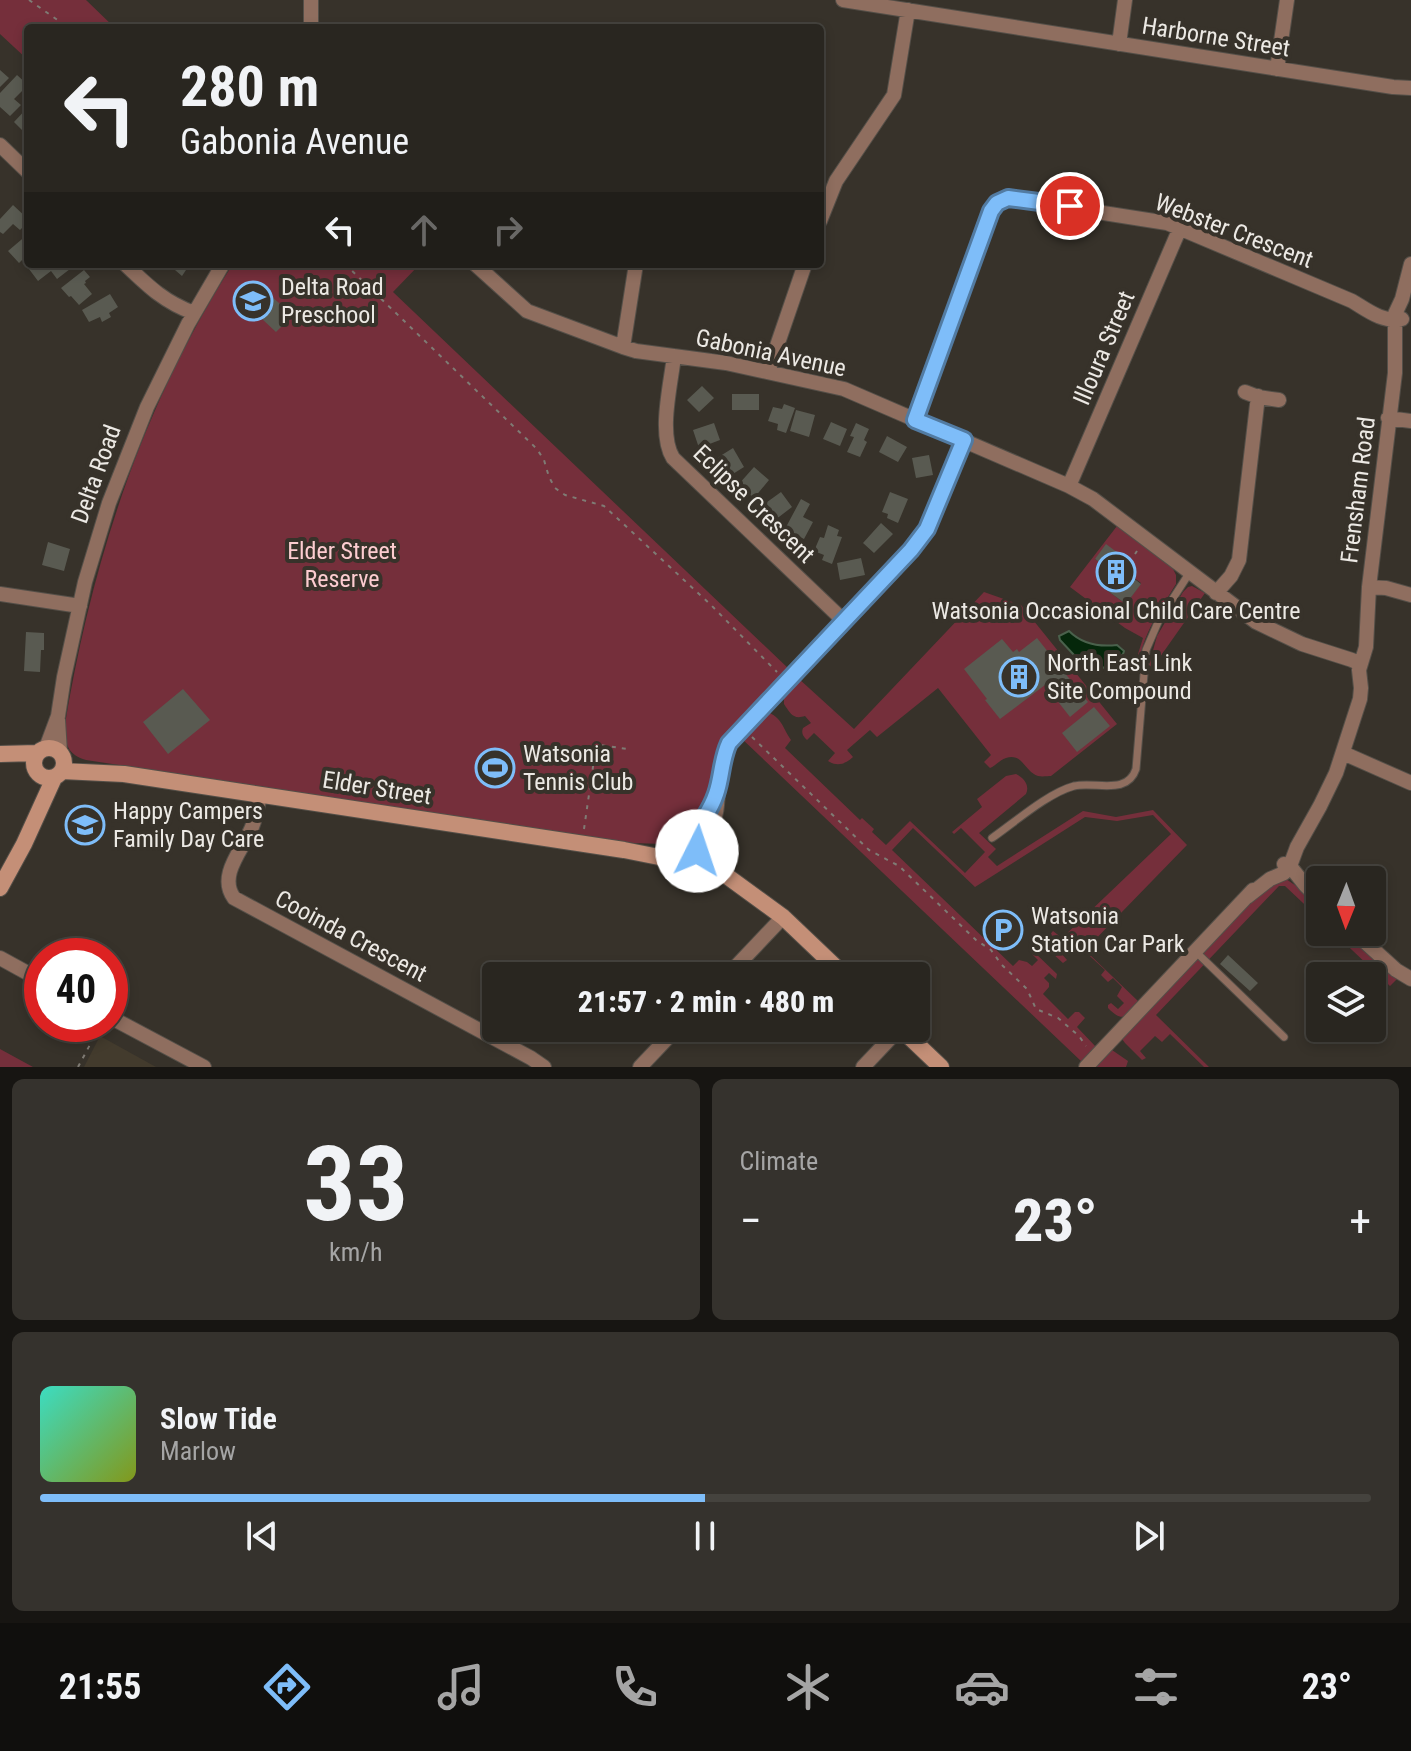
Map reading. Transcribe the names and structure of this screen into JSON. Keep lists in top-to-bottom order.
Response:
{
  "streets": {
    "street": [
      "Harborne Street",
      "Webster Crescent",
      "Illoura Street",
      "Gabonia Avenue",
      "Delta Road",
      "Frensham Road",
      "Eclipse Crescent",
      "Elder Street",
      "Cooinda Crescent"
    ]
  },
  "crossings": [
    ["Webster Crescent", "Illoura Street"],
    ["Webster Crescent", "Gabonia Avenue"],
    ["Webster Crescent", "Frensham Road"],
    ["Illoura Street", "Gabonia Avenue"],
    ["Gabonia Avenue", "Frensham Road"],
    ["Gabonia Avenue", "Eclipse Crescent"],
    ["Delta Road", "Elder Street"],
    ["Elder Street", "Cooinda Crescent"]
  ],
  "parks": ["Elder Street Reserve"],
  "places": {
    "school or university": ["Delta Road Preschool", "Happy Campers Family Day Care"],
    "building": ["Watsonia Occasional Child Care Centre", "North East Link Site Compound"],
    "sports": ["Watsonia Tennis Club"],
    "parking": ["Watsonia Station Car Park"]
  },
  "north": "bottom",
  "page": {
    "turn": ["280 m", "Gabonia Avenue"],
    "limit": "40",
    "trip": "21:57 · 2 min · 480 m",
    "tile": [
      ["33", "km/h"],
      "Climate"
    ],
    "heat": ["−", "23°", "+"],
    "song": ["Slow Tide", "Marlow"],
    "tabs": ["21:55", "23°"]
  }
}
